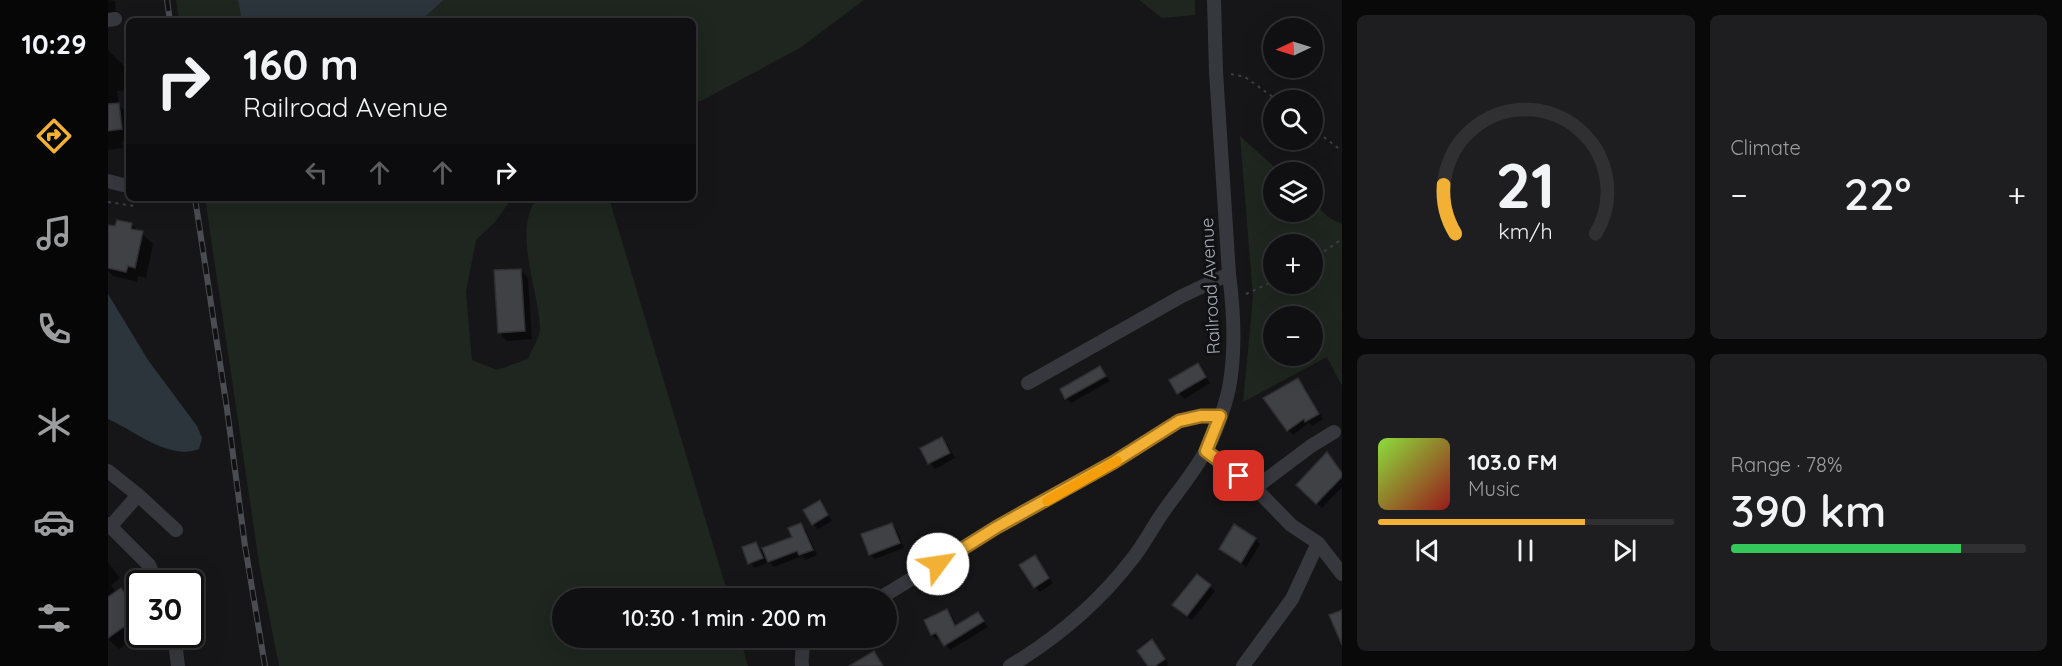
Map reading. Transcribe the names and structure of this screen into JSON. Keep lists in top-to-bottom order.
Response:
{
  "streets": {
    "street": ["Railroad Avenue"]
  },
  "north": "left",
  "page": {
    "tabs": "10:29",
    "tile": [
      "Climate",
      ["Range · 78%", "390 km"]
    ],
    "map_buttons": ["+", "−"],
    "turn": ["160 m", "Railroad Avenue"],
    "heat": ["−", "22°", "+"],
    "song": ["103.0 FM", "Music"],
    "limit": "30",
    "trip": "10:30 · 1 min · 200 m",
    "gauge": ["21", "km/h"]
  }
}
